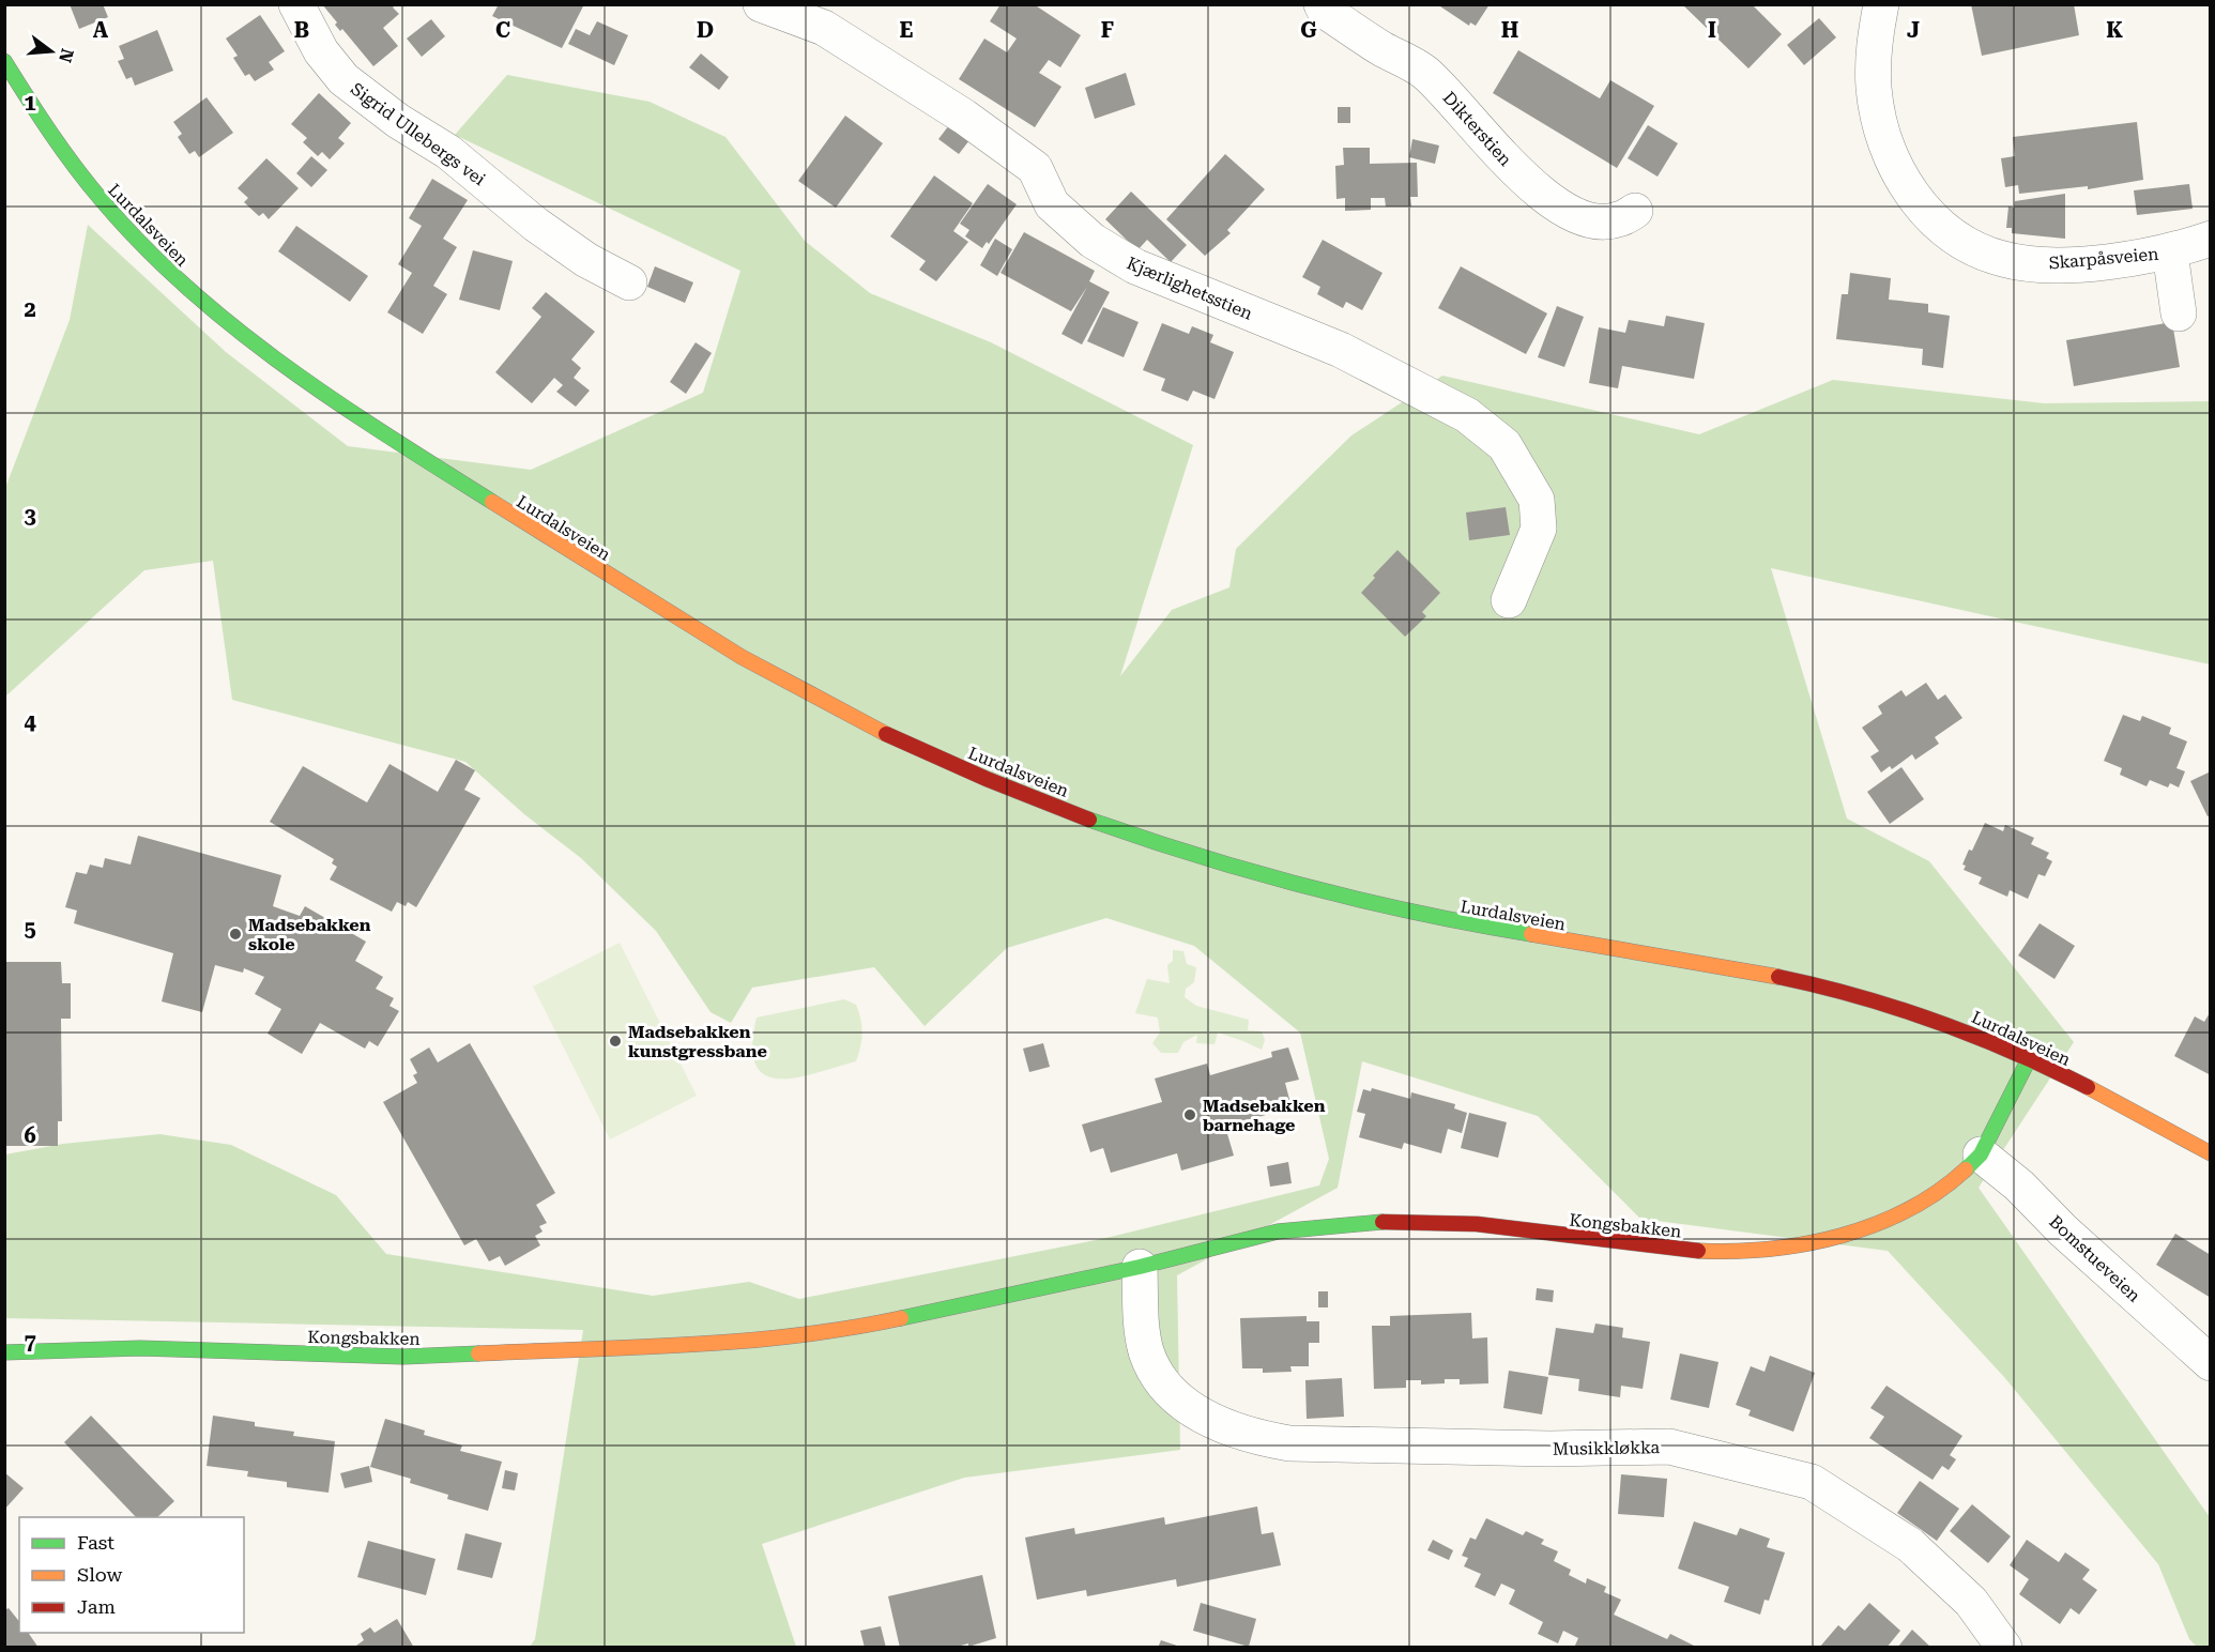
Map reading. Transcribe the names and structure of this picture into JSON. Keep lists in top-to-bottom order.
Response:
{
  "streets": {
    "main road": ["Lurdalsveien", "Kongsbakken"],
    "street": [
      "Dikterstien",
      "Sigrid Ullebergs vei",
      "Skarpåsveien",
      "Kjærlighetsstien",
      "Bomstueveien",
      "Musikkløkka"
    ]
  },
  "crossings": [
    ["Lurdalsveien", "Kongsbakken"],
    ["Kongsbakken", "Bomstueveien"],
    ["Kongsbakken", "Musikkløkka"]
  ],
  "places": ["Madsebakken skole", "Madsebakken kunstgressbane", "Madsebakken barnehage"],
  "legend": ["Fast", "Slow", "Jam"],
  "north": "right",
  "grid": {
    "columns": [
      "A",
      "B",
      "C",
      "D",
      "E",
      "F",
      "G",
      "H",
      "I",
      "J",
      "K"
    ],
    "rows": [
      "1",
      "2",
      "3",
      "4",
      "5",
      "6",
      "7"
    ]
  }
}
